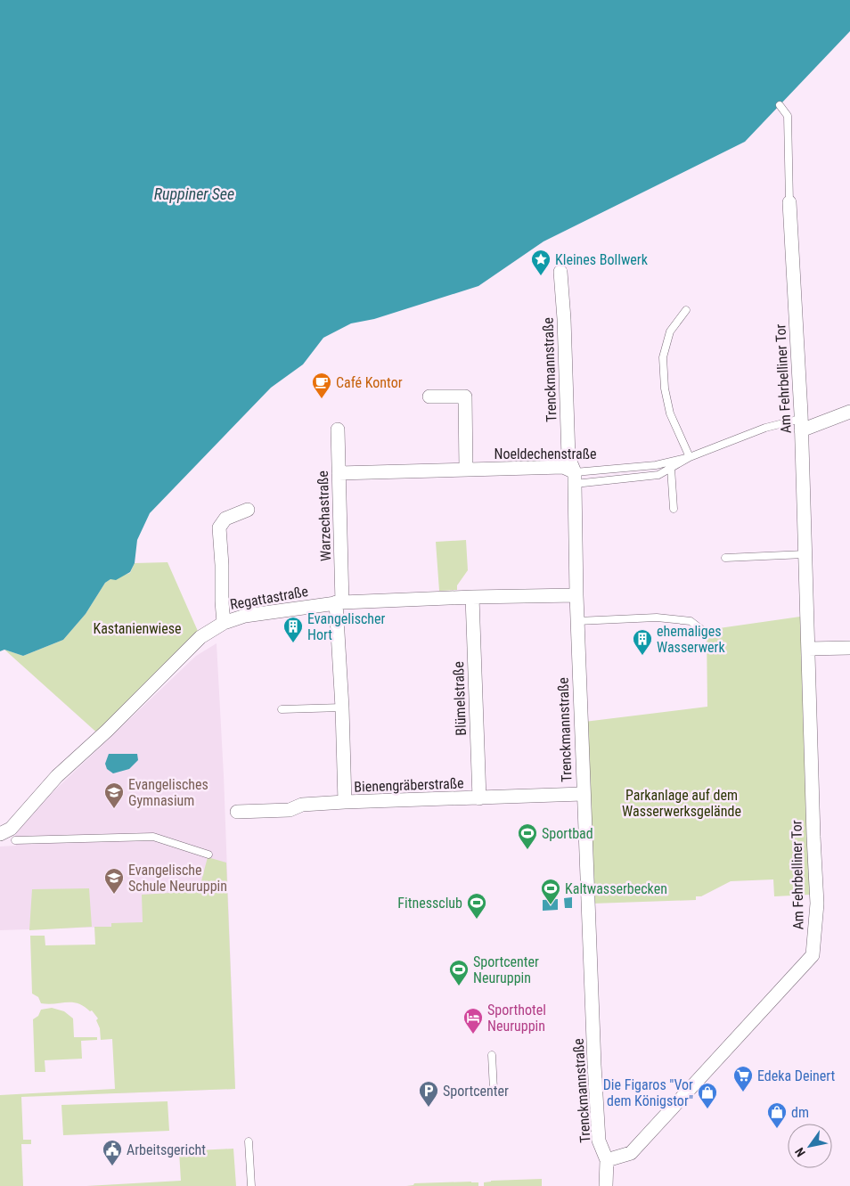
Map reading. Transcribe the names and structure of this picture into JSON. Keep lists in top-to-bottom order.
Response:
{
  "streets": {
    "street": [
      "Trenckmannstraße",
      "Am Fehrbelliner Tor",
      "Noeldechenstraße",
      "Warzechastraße",
      "Regattastraße",
      "Blümelstraße",
      "Bienengräberstraße"
    ]
  },
  "crossings": [
    ["Trenckmannstraße", "Am Fehrbelliner Tor"],
    ["Trenckmannstraße", "Noeldechenstraße"],
    ["Trenckmannstraße", "Regattastraße"],
    ["Trenckmannstraße", "Bienengräberstraße"],
    ["Noeldechenstraße", "Warzechastraße"],
    ["Warzechastraße", "Regattastraße"],
    ["Warzechastraße", "Bienengräberstraße"],
    ["Regattastraße", "Blümelstraße"],
    ["Blümelstraße", "Bienengräberstraße"]
  ],
  "water": ["Ruppiner See"],
  "parks": ["Kastanienwiese", "Parkanlage auf dem Wasserwerksgelände"],
  "places": {
    "place": ["Kleines Bollwerk"],
    "cafe": ["Café Kontor"],
    "building": ["Evangelischer Hort", "ehemaliges Wasserwerk"],
    "school or university": ["Evangelisches Gymnasium", "Evangelische Schule Neuruppin"],
    "sports": [
      "Sportbad",
      "Kaltwasserbecken",
      "Fitnessclub",
      "Sportcenter Neuruppin"
    ],
    "hotel": ["Sporthotel Neuruppin"],
    "supermarket": ["Edeka Deinert"],
    "parking": ["Sportcenter"],
    "shop": ["Die Figaros \"Vor dem Königstor\"", "dm"],
    "public building": ["Arbeitsgericht"]
  },
  "north": "bottom left"
}
